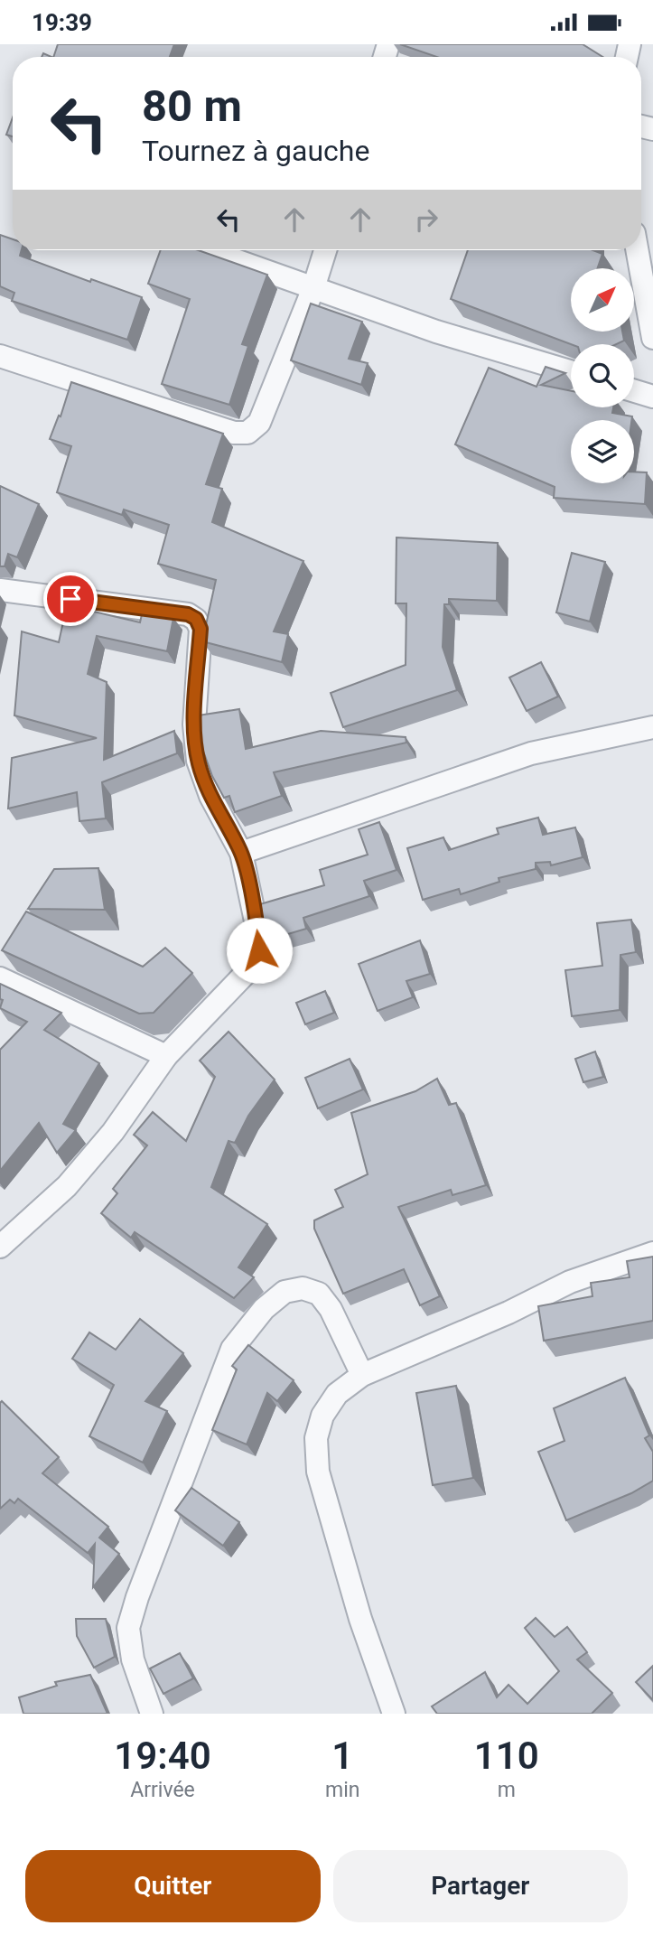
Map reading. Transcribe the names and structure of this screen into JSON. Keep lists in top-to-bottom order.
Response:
{
  "north": "top right",
  "page": {
    "status": "19:39",
    "turn": ["80 m", "Tournez à gauche"],
    "eta": [
      "19:40",
      "Arrivée",
      "1",
      "min",
      "110",
      "m"
    ],
    "buttons": ["Quitter", "Partager"]
  }
}
